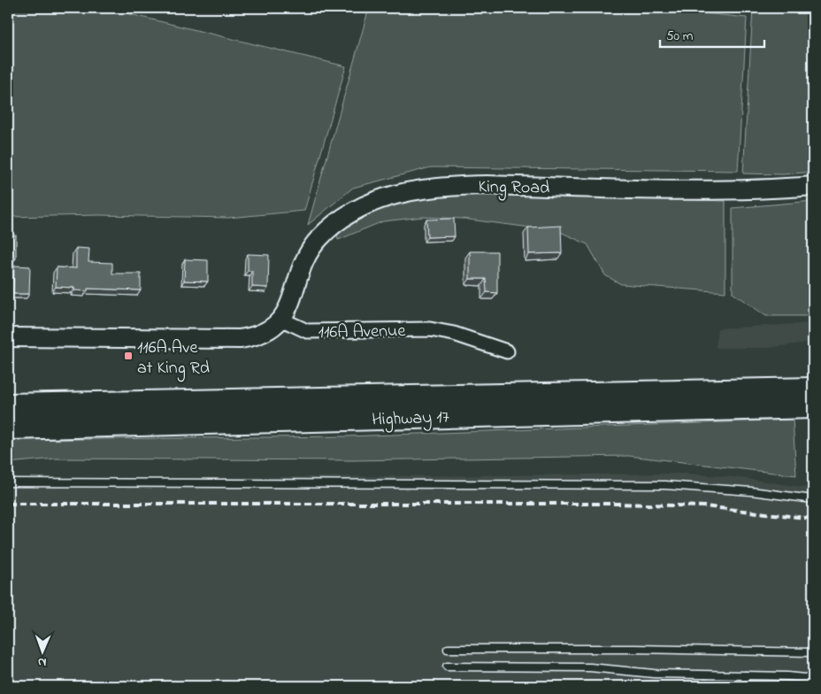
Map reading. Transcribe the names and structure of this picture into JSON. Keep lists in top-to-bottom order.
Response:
{
  "streets": {
    "highway": ["Highway 17"],
    "street": ["King Road", "116A Avenue"]
  },
  "crossings": [
    ["King Road", "116A Avenue"]
  ],
  "places": {
    "transit": ["116A Ave at King Rd"]
  },
  "scale_bar": "50 m",
  "north": "bottom"
}
